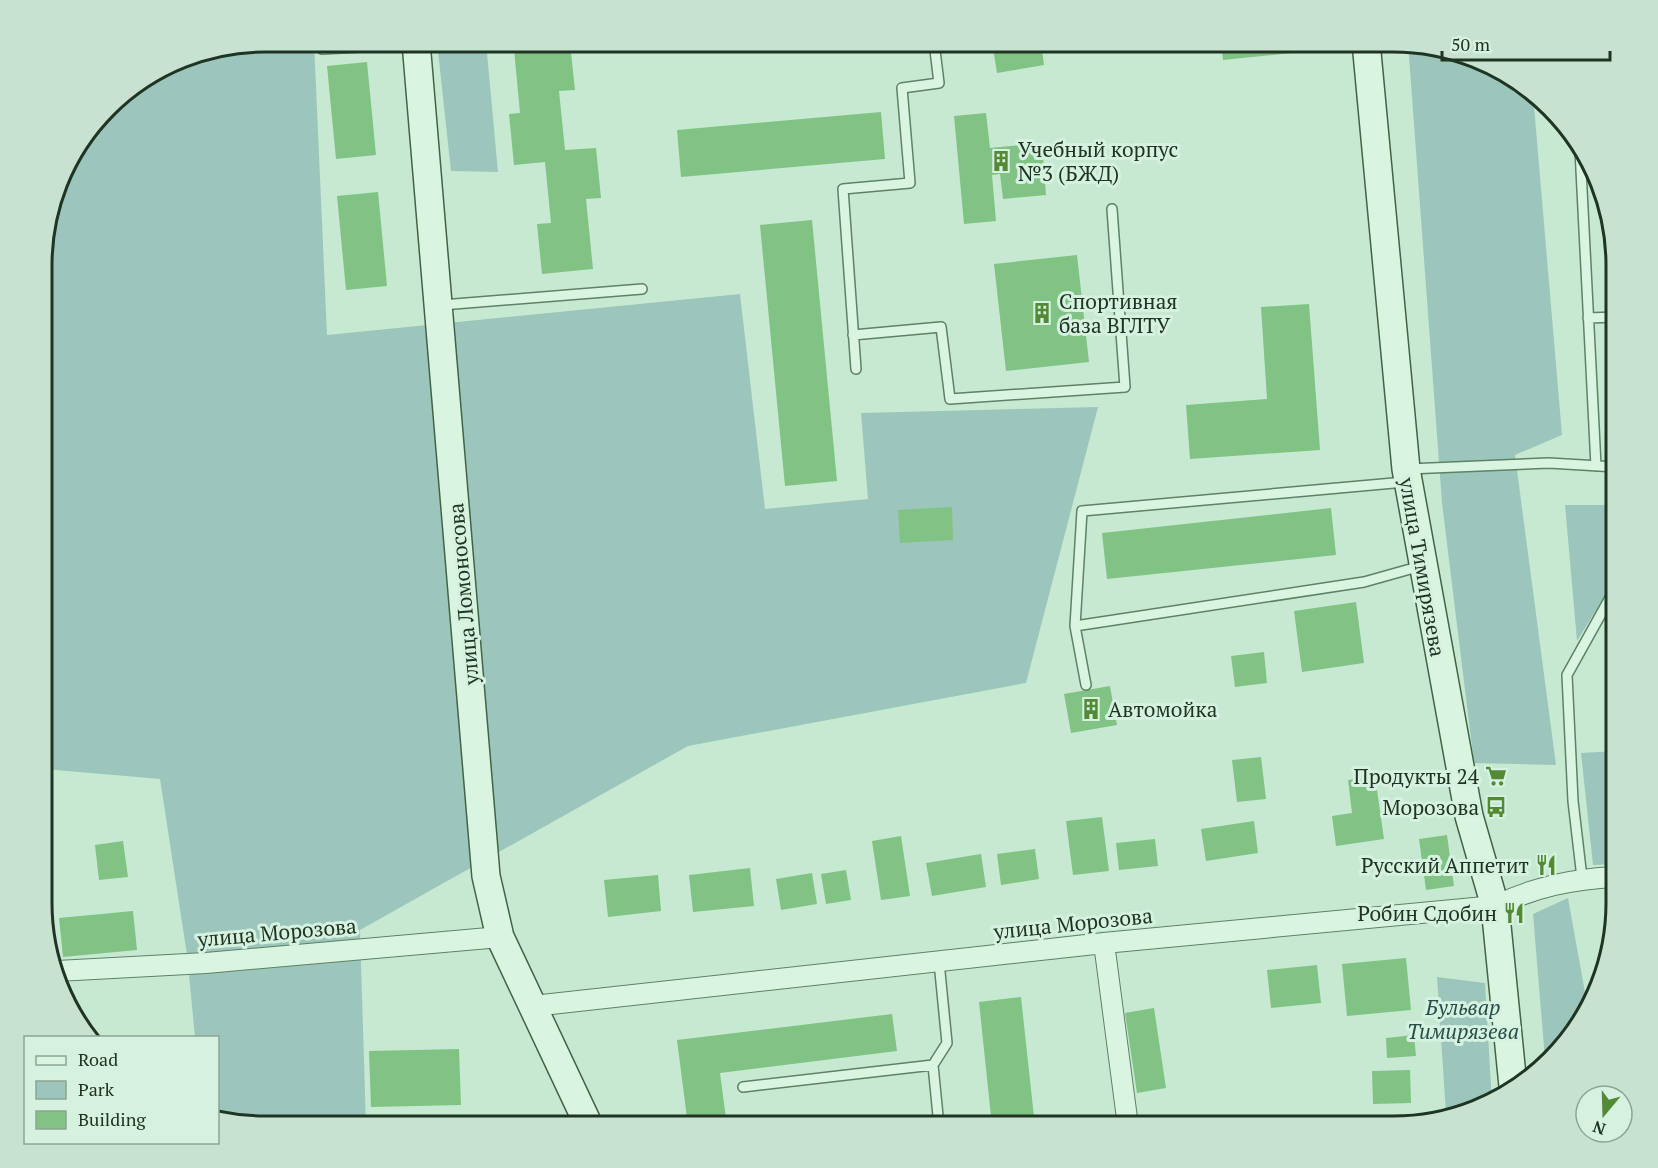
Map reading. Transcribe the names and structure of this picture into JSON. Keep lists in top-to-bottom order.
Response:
{
  "streets": {
    "main road": ["улица Тимирязева", "улица Ломоносова"],
    "street": ["улица Морозова"]
  },
  "crossings": [
    ["улица Тимирязева", "улица Морозова"],
    ["улица Ломоносова", "улица Морозова"]
  ],
  "parks": ["Бульвар Тимирязева"],
  "places": {
    "building": ["Учебный корпус №3 (БЖД)", "Спортивная база ВГЛТУ", "Автомойка"],
    "supermarket": ["Продукты 24"],
    "bus stop": ["Морозова"],
    "restaurant": ["Русский Аппетит", "Робин Сдобин"]
  },
  "legend": ["Road", "Park", "Building"],
  "scale_bar": "50 m",
  "north": "bottom"
}
